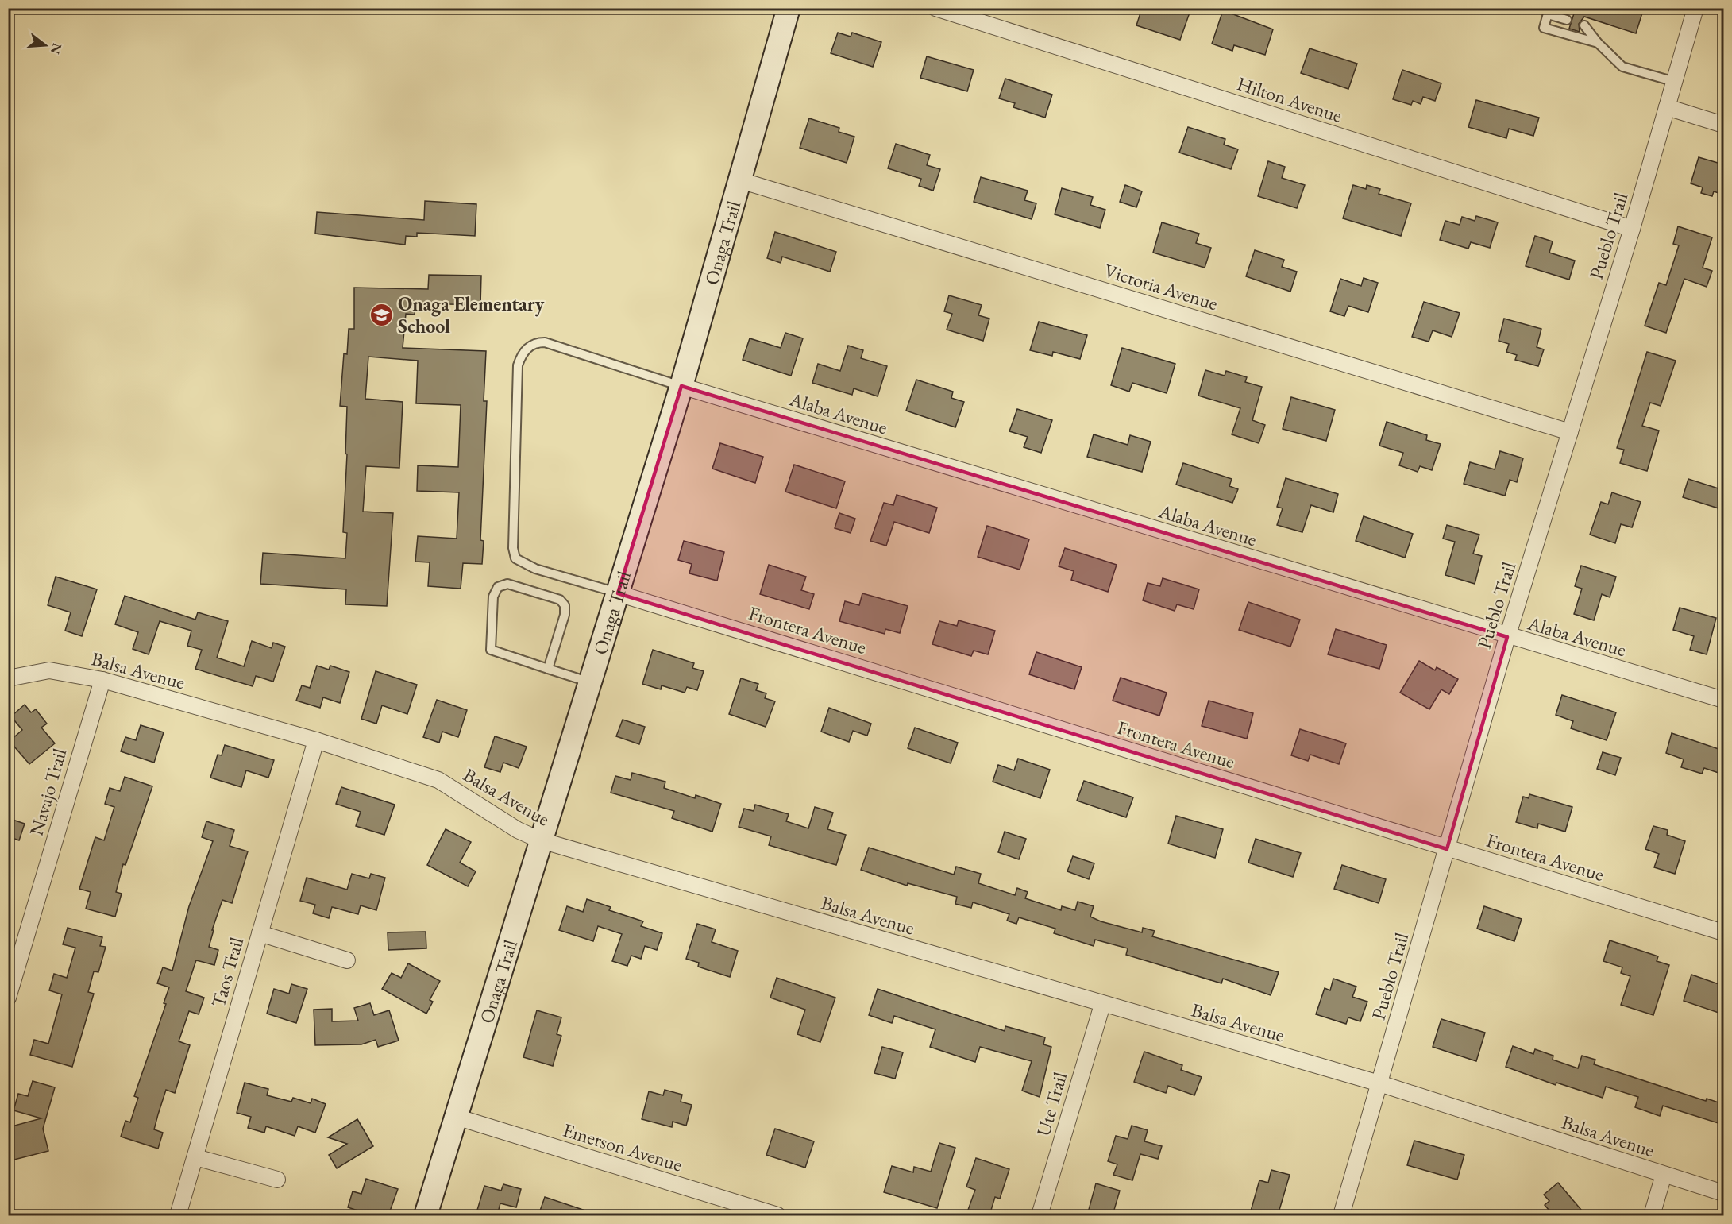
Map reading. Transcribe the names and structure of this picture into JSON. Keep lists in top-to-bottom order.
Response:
{
  "streets": {
    "street": [
      "Hilton Avenue",
      "Pueblo Trail",
      "Onaga Trail",
      "Victoria Avenue",
      "Alaba Avenue",
      "Frontera Avenue",
      "Balsa Avenue",
      "Navajo Trail",
      "Taos Trail",
      "Ute Trail",
      "Emerson Avenue"
    ]
  },
  "crossings": [
    ["Hilton Avenue", "Pueblo Trail"],
    ["Pueblo Trail", "Victoria Avenue"],
    ["Pueblo Trail", "Alaba Avenue"],
    ["Pueblo Trail", "Frontera Avenue"],
    ["Pueblo Trail", "Balsa Avenue"],
    ["Onaga Trail", "Victoria Avenue"],
    ["Onaga Trail", "Alaba Avenue"],
    ["Onaga Trail", "Frontera Avenue"],
    ["Onaga Trail", "Balsa Avenue"],
    ["Onaga Trail", "Emerson Avenue"],
    ["Balsa Avenue", "Navajo Trail"],
    ["Balsa Avenue", "Taos Trail"],
    ["Balsa Avenue", "Ute Trail"]
  ],
  "places": {
    "school or university": ["Onaga Elementary School"]
  },
  "north": "right"
}
